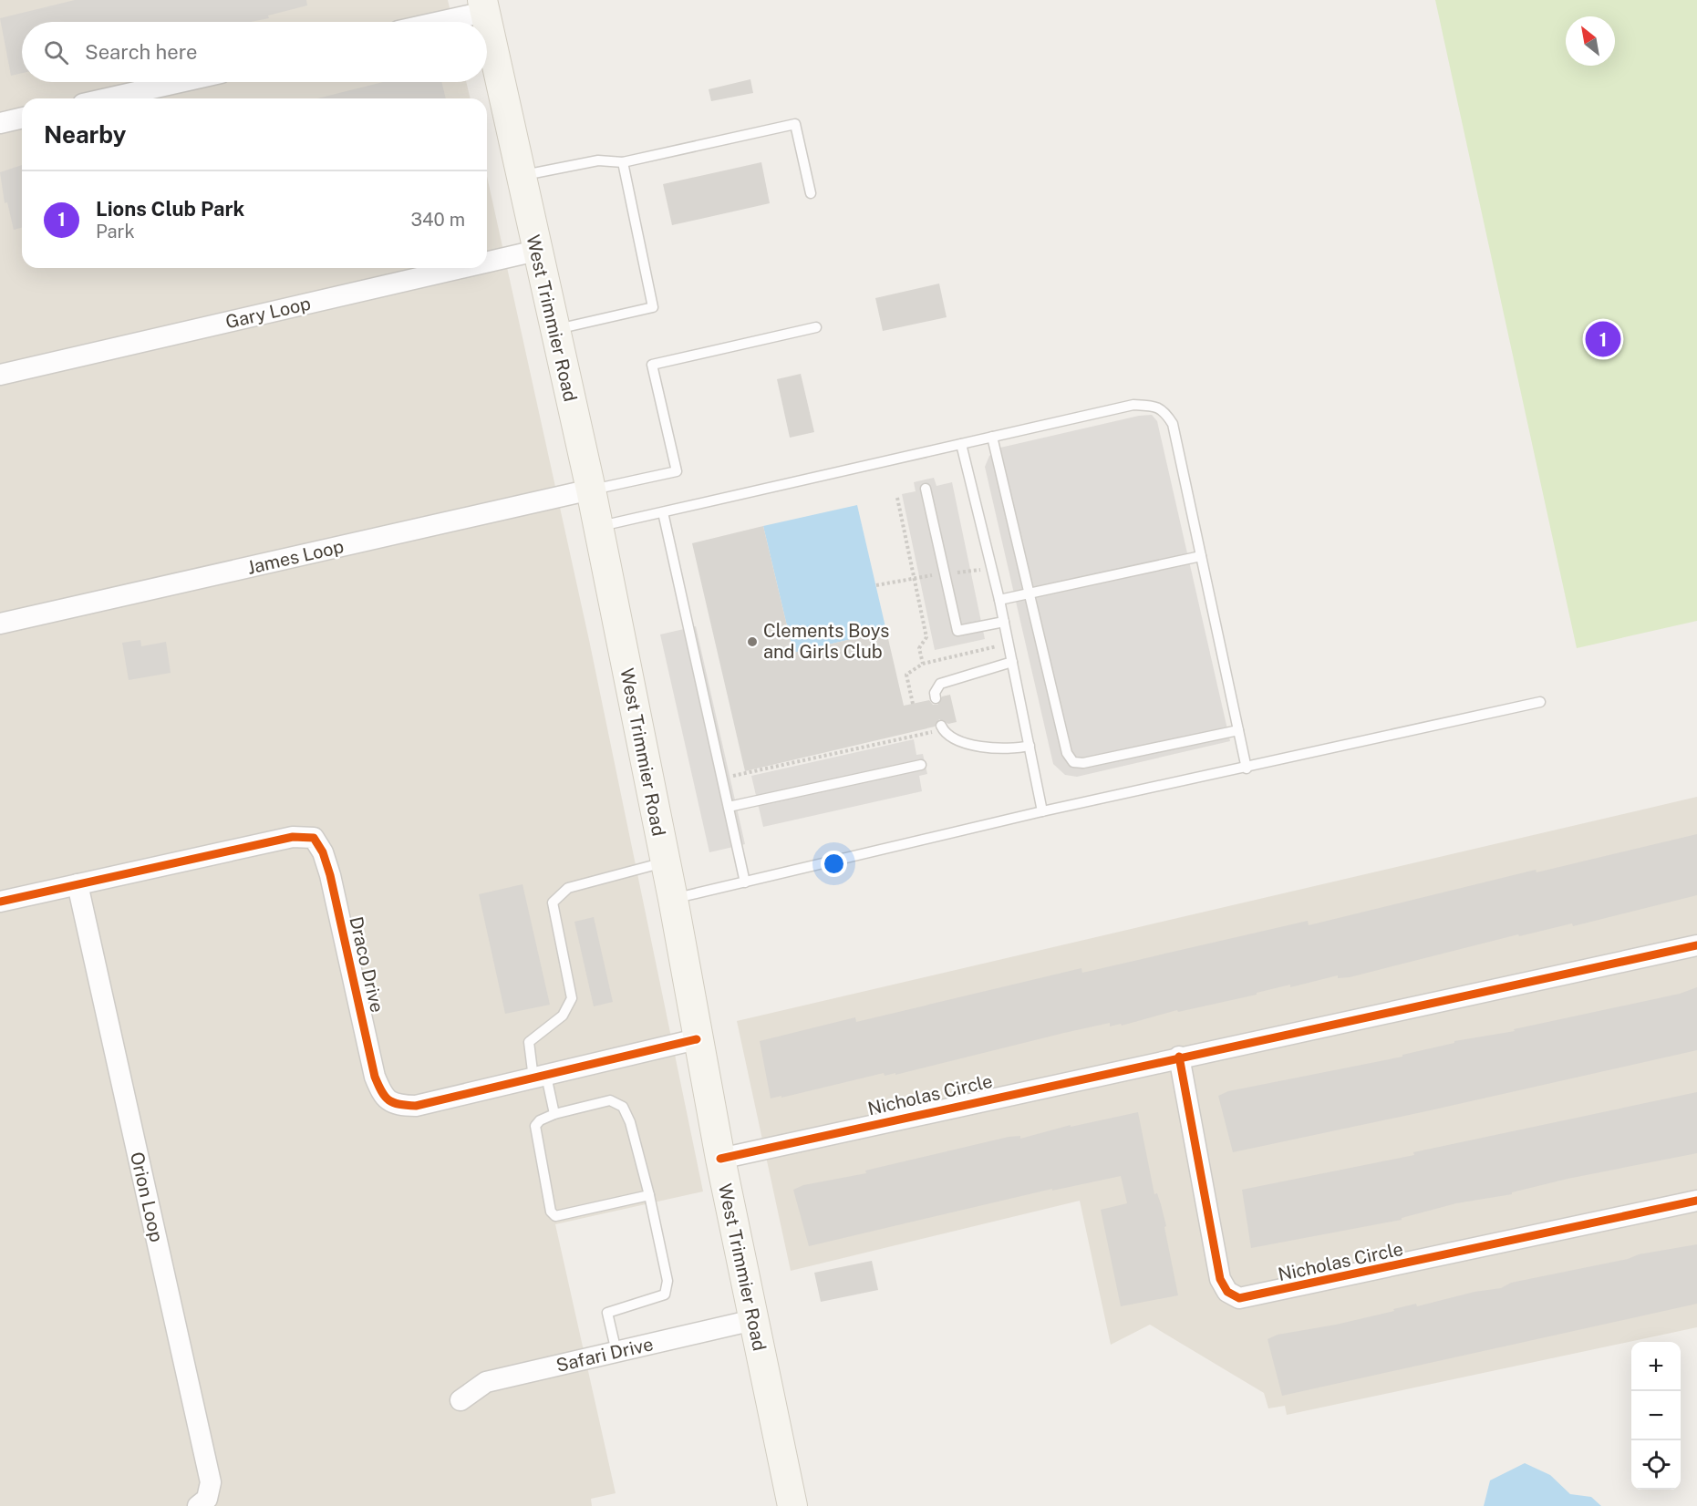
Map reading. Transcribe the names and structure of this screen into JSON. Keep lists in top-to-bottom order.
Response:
{
  "streets": {
    "main road": ["West Trimmier Road"],
    "street": [
      "Gary Loop",
      "James Loop",
      "Draco Drive",
      "Nicholas Circle",
      "Orion Loop",
      "Safari Drive"
    ]
  },
  "crossings": [
    ["Gary Loop", "West Trimmier Road"],
    ["West Trimmier Road", "James Loop"],
    ["West Trimmier Road", "Draco Drive"],
    ["West Trimmier Road", "Nicholas Circle"],
    ["West Trimmier Road", "Safari Drive"],
    ["Draco Drive", "Orion Loop"]
  ],
  "places": ["Clements Boys and Girls Club"],
  "north": "top left",
  "page": {
    "search": "Search here",
    "heading": "Nearby",
    "list": [
      {
        "mark": "1",
        "name": "Lions Club Park",
        "note": "Park",
        "value": "340 m"
      }
    ],
    "pins": "1",
    "map_buttons": ["+", "−"]
  }
}
